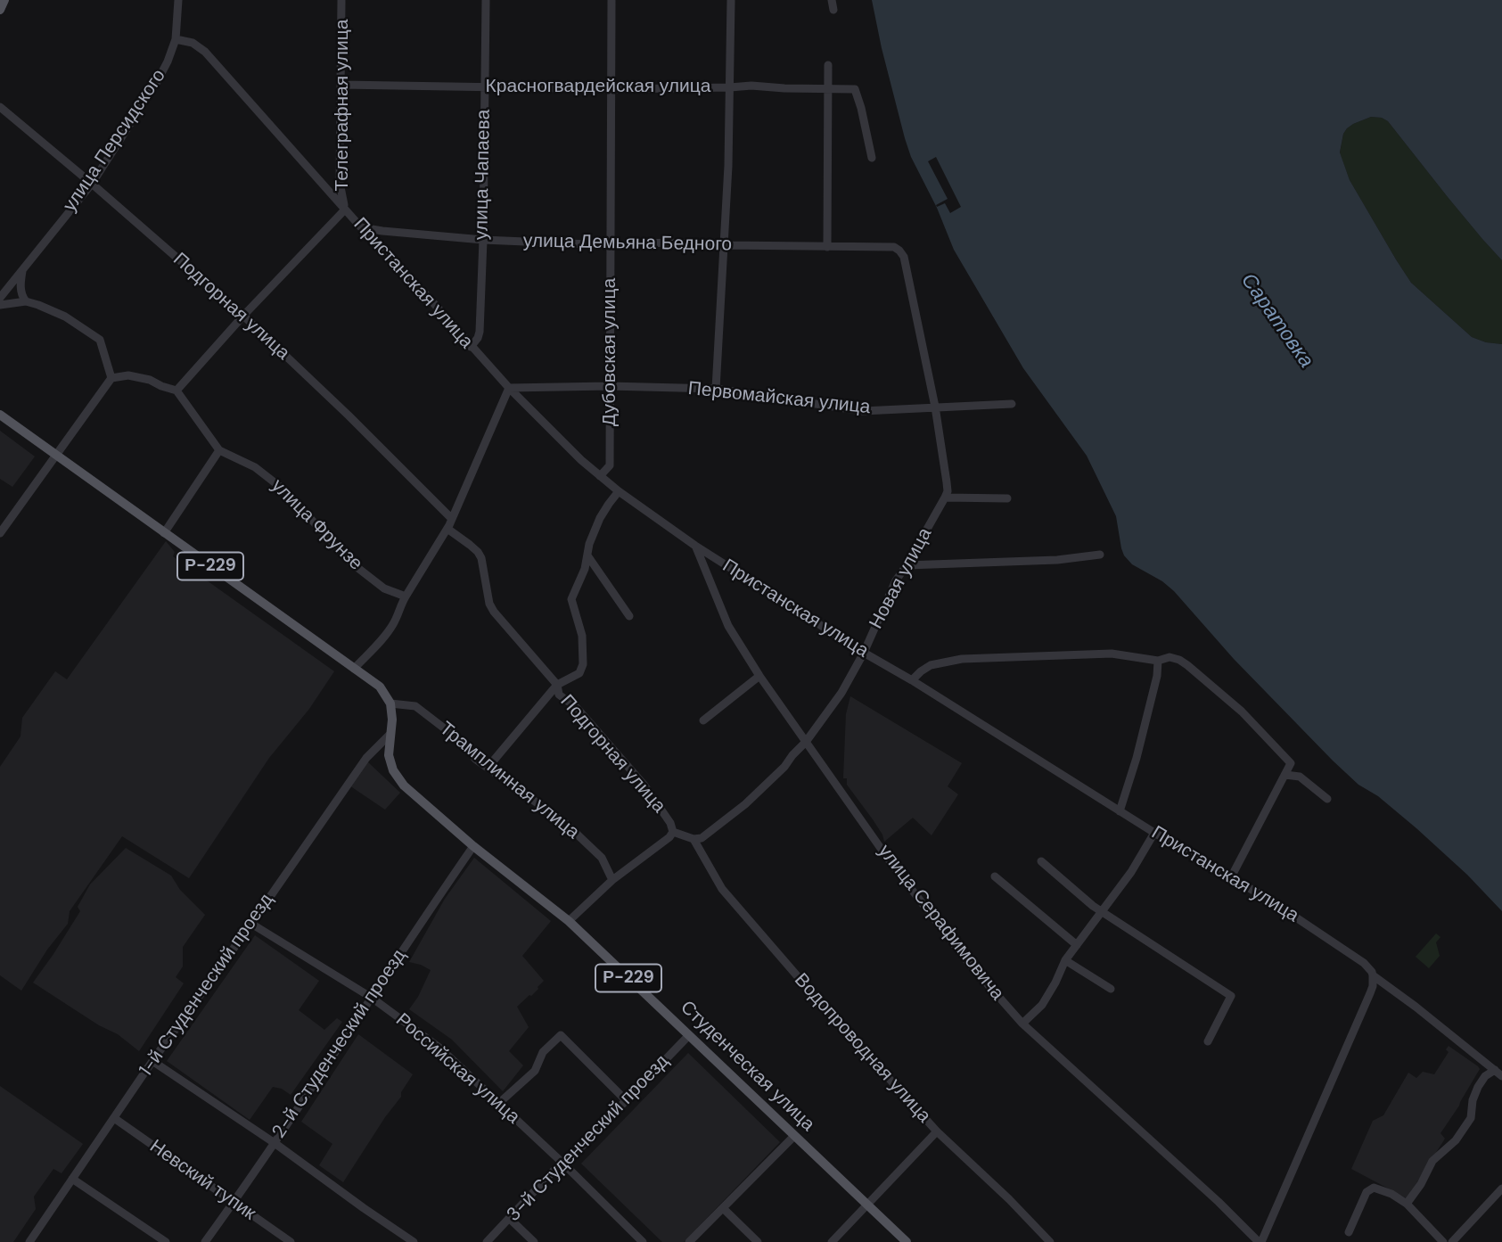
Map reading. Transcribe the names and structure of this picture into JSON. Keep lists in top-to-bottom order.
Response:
{
  "streets": {
    "main road": ["Р-229", "Студенческая улица"],
    "street": [
      "Красногвардейская улица",
      "Телеграфная улица",
      "улица Персидского",
      "улица Чапаева",
      "улица Демьяна Бедного",
      "Пристанская улица",
      "Подгорная улица",
      "Дубовская улица",
      "Первомайская улица",
      "улица Фрунзе",
      "Новая улица",
      "Трамплинная улица",
      "улица Серафимовича",
      "1-й Студенческий проезд",
      "2-й Студенческий проезд",
      "Водопроводная улица",
      "Российская улица",
      "3-й Студенческий проезд",
      "Невский тупик"
    ]
  },
  "crossings": [
    ["Красногвардейская улица", "Телеграфная улица"],
    ["Красногвардейская улица", "улица Чапаева"],
    ["Красногвардейская улица", "Дубовская улица"],
    ["Телеграфная улица", "Пристанская улица"],
    ["улица Персидского", "Пристанская улица"],
    ["улица Персидского", "Подгорная улица"],
    ["улица Чапаева", "улица Демьяна Бедного"],
    ["улица Чапаева", "Пристанская улица"],
    ["улица Демьяна Бедного", "Пристанская улица"],
    ["улица Демьяна Бедного", "Дубовская улица"],
    ["улица Демьяна Бедного", "Первомайская улица"],
    ["Пристанская улица", "Дубовская улица"],
    ["Пристанская улица", "Первомайская улица"],
    ["Пристанская улица", "Новая улица"],
    ["Пристанская улица", "улица Серафимовича"],
    ["Дубовская улица", "Первомайская улица"],
    ["Р-229", "Трамплинная улица"],
    ["Р-229", "1-й Студенческий проезд"],
    ["Р-229", "Студенческая улица"],
    ["Новая улица", "улица Серафимовича"],
    ["Новая улица", "Водопроводная улица"],
    ["1-й Студенческий проезд", "Студенческая улица"],
    ["1-й Студенческий проезд", "Российская улица"],
    ["1-й Студенческий проезд", "Невский тупик"],
    ["2-й Студенческий проезд", "Студенческая улица"],
    ["2-й Студенческий проезд", "Российская улица"],
    ["2-й Студенческий проезд", "Невский тупик"],
    ["Студенческая улица", "3-й Студенческий проезд"],
    ["Российская улица", "3-й Студенческий проезд"]
  ],
  "water": ["Саратовка"]
}
